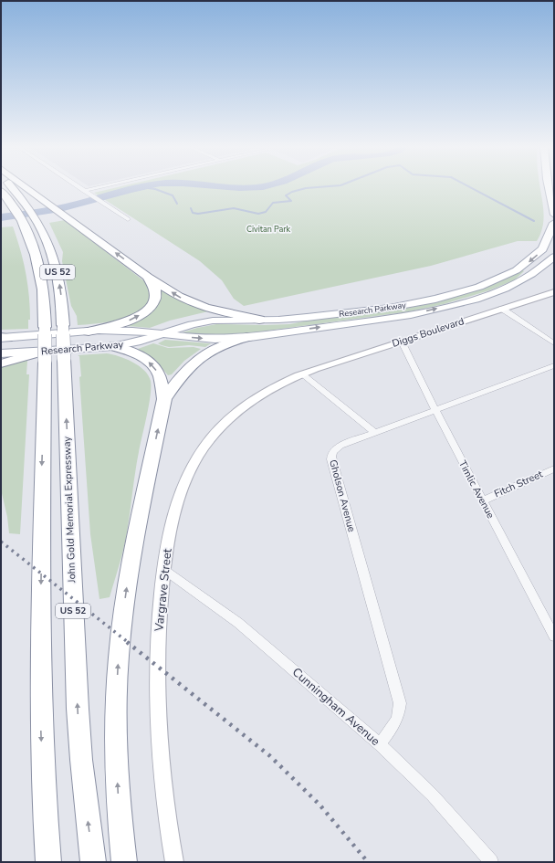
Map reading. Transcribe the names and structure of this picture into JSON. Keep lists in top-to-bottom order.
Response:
{
  "streets": {
    "highway": ["US 52", "John Gold Memorial Expressway"],
    "main road": ["Research Parkway"],
    "street": [
      "Diggs Boulevard",
      "Fitch Street",
      "Timlic Avenue",
      "Gholson Avenue",
      "Vargrave Street",
      "Cunningham Avenue"
    ]
  },
  "crossings": [
    ["US 52", "Research Parkway"],
    ["Diggs Boulevard", "Timlic Avenue"],
    ["Diggs Boulevard", "Vargrave Street"],
    ["Fitch Street", "Timlic Avenue"],
    ["Timlic Avenue", "Gholson Avenue"],
    ["Gholson Avenue", "Cunningham Avenue"],
    ["Vargrave Street", "Cunningham Avenue"]
  ],
  "parks": ["Civitan Park"]
}
